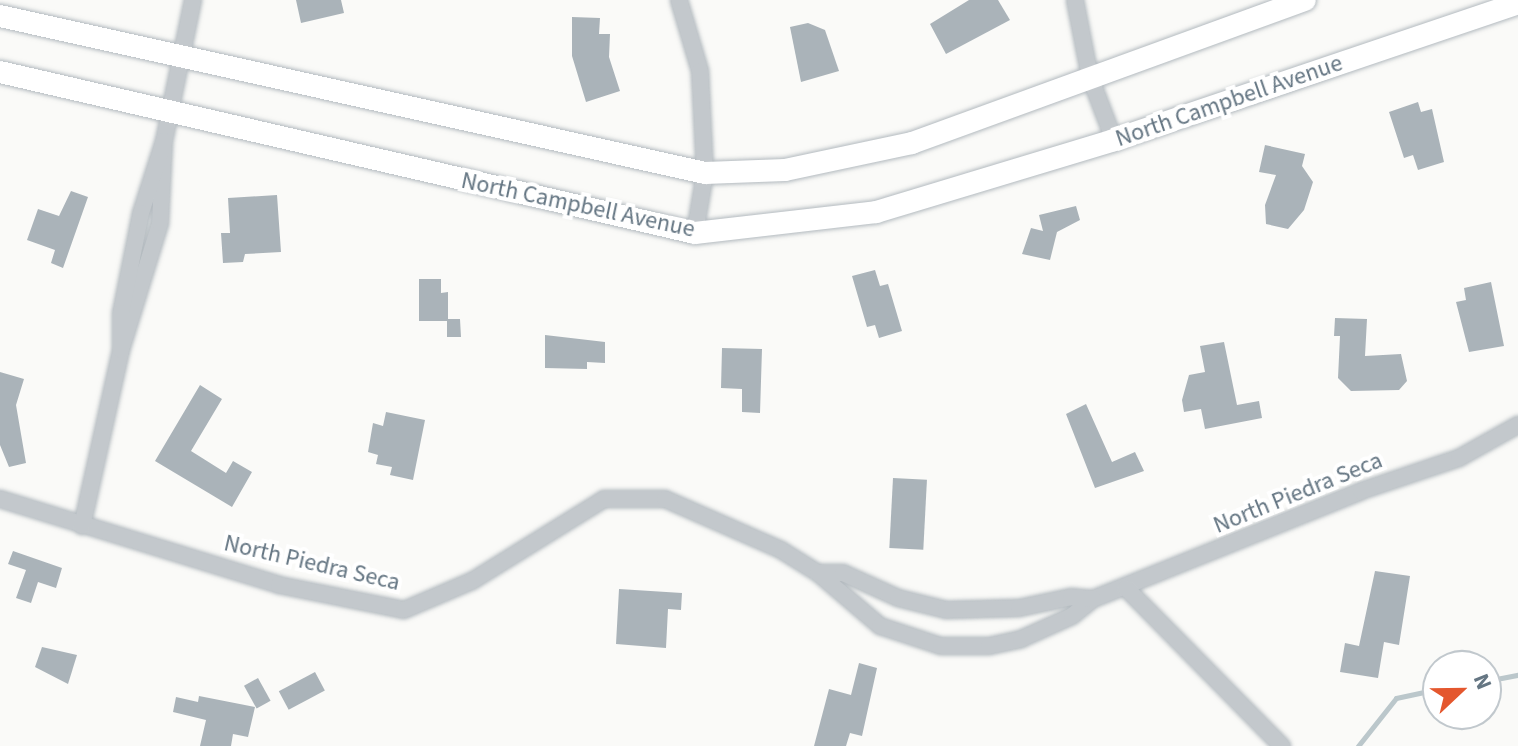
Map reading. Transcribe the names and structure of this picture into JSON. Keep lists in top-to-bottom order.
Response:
{
  "streets": {
    "main road": ["North Campbell Avenue"],
    "street": ["North Piedra Seca"]
  },
  "north": "right"
}
